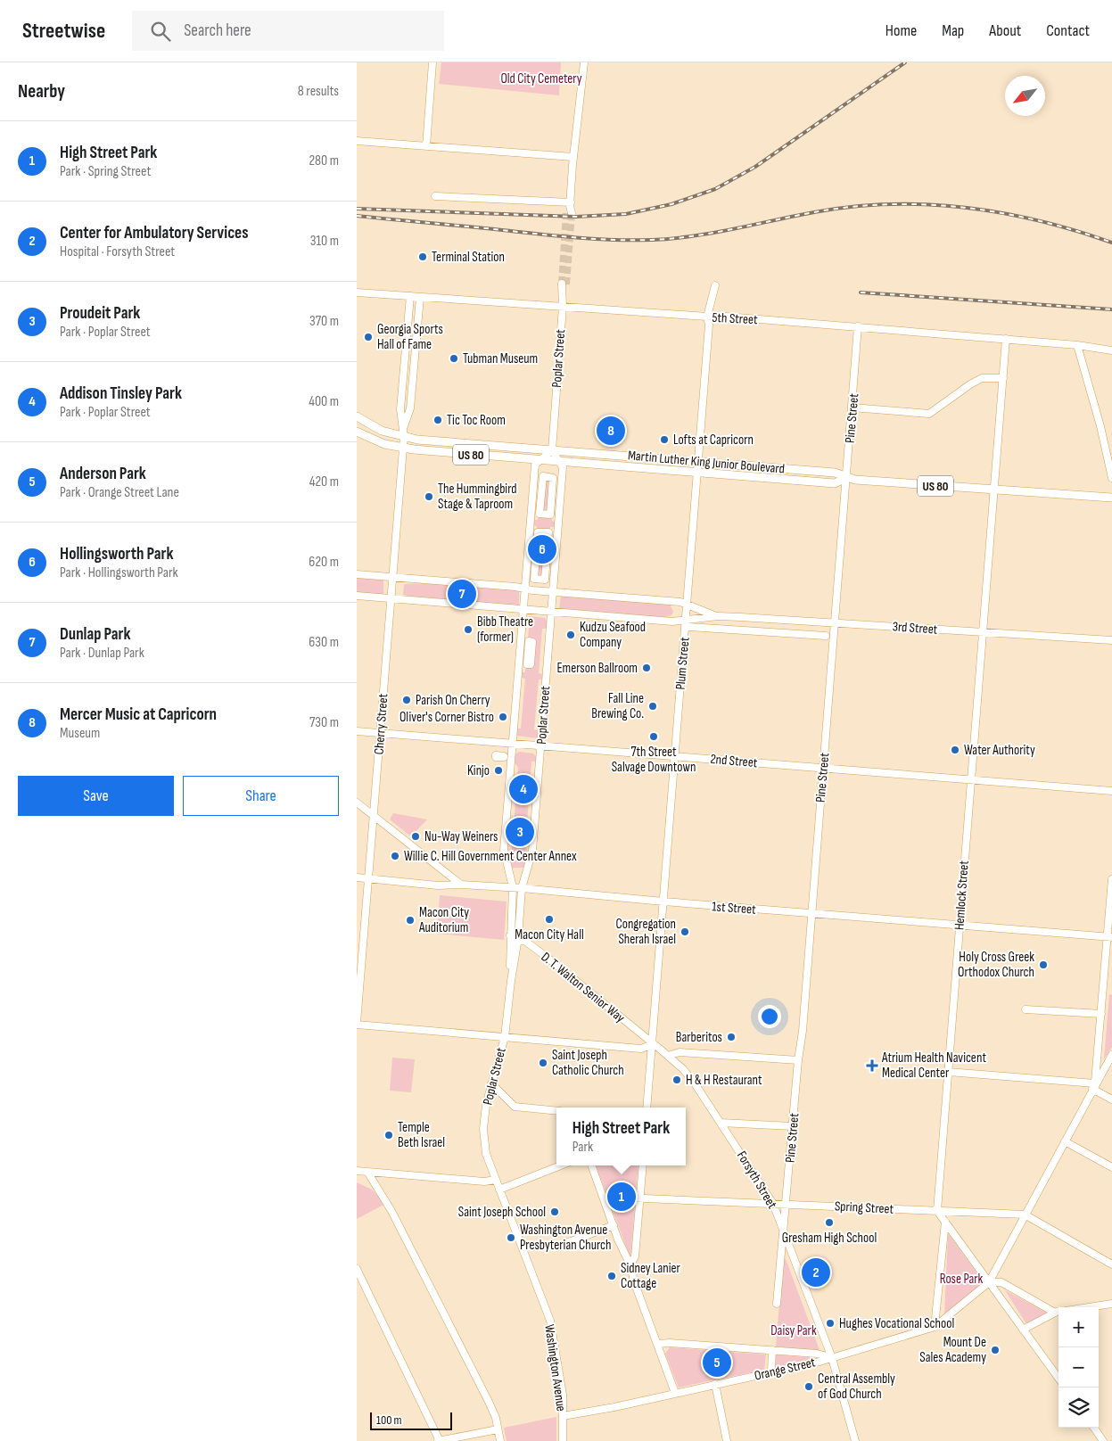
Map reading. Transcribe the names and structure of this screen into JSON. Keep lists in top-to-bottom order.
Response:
{
  "streets": {
    "main road": ["US 80", "Martin Luther King Junior Boulevard"],
    "street": [
      "5th Street",
      "Poplar Street",
      "Pine Street",
      "3rd Street",
      "Plum Street",
      "Cherry Street",
      "2nd Street",
      "Hemlock Street",
      "1st Street",
      "D. T. Walton Senior Way",
      "Forsyth Street",
      "Spring Street",
      "Washington Avenue",
      "Orange Street"
    ]
  },
  "crossings": [
    ["5th Street", "Poplar Street"],
    ["5th Street", "Pine Street"],
    ["5th Street", "Plum Street"],
    ["5th Street", "Cherry Street"],
    ["5th Street", "Hemlock Street"],
    ["Poplar Street", "Martin Luther King Junior Boulevard"],
    ["Poplar Street", "3rd Street"],
    ["Poplar Street", "2nd Street"],
    ["Poplar Street", "1st Street"],
    ["Poplar Street", "D. T. Walton Senior Way"],
    ["Poplar Street", "Washington Avenue"],
    ["Pine Street", "Martin Luther King Junior Boulevard"],
    ["Pine Street", "3rd Street"],
    ["Pine Street", "2nd Street"],
    ["Pine Street", "1st Street"],
    ["Pine Street", "Forsyth Street"],
    ["Pine Street", "Spring Street"],
    ["Martin Luther King Junior Boulevard", "Plum Street"],
    ["Martin Luther King Junior Boulevard", "Cherry Street"],
    ["Martin Luther King Junior Boulevard", "Hemlock Street"],
    ["3rd Street", "Plum Street"],
    ["3rd Street", "Cherry Street"],
    ["3rd Street", "Hemlock Street"],
    ["Plum Street", "2nd Street"],
    ["Plum Street", "1st Street"],
    ["Plum Street", "D. T. Walton Senior Way"],
    ["Plum Street", "Forsyth Street"],
    ["Cherry Street", "2nd Street"],
    ["Cherry Street", "1st Street"],
    ["2nd Street", "Hemlock Street"],
    ["Hemlock Street", "1st Street"],
    ["Hemlock Street", "Spring Street"],
    ["D. T. Walton Senior Way", "Forsyth Street"],
    ["Forsyth Street", "Spring Street"],
    ["Forsyth Street", "Orange Street"],
    ["Washington Avenue", "Orange Street"]
  ],
  "parks": ["Old City Cemetery", "Rose Park", "Daisy Park"],
  "places": {
    "other": [
      "Terminal Station",
      "Georgia Sports Hall of Fame",
      "Tubman Museum",
      "Tic Toc Room",
      "Lofts at Capricorn",
      "The Hummingbird Stage & Taproom",
      "Bibb Theatre (former)",
      "Kudzu Seafood Company",
      "Emerson Ballroom",
      "Parish On Cherry",
      "Fall Line Brewing Co.",
      "Oliver's Corner Bistro",
      "7th Street Salvage Downtown",
      "Water Authority",
      "Kinjo",
      "Nu-Way Weiners",
      "Willie C. Hill Government Center Annex",
      "Macon City Hall",
      "Macon City Auditorium",
      "Congregation Sherah Israel",
      "Holy Cross Greek Orthodox Church",
      "Barberitos",
      "Saint Joseph Catholic Church",
      "H & H Restaurant",
      "Temple Beth Israel",
      "Saint Joseph School",
      "Gresham High School",
      "Washington Avenue Presbyterian Church",
      "Sidney Lanier Cottage",
      "Hughes Vocational School",
      "Mount De Sales Academy",
      "Central Assembly of God Church"
    ],
    "health": ["Atrium Health Navicent Medical Center"]
  },
  "scale_bar": "100 m",
  "north": "bottom left",
  "page": {
    "header": "Streetwise",
    "search": "Search here",
    "nav": [
      "Home",
      "Map",
      "About",
      "Contact"
    ],
    "heading": ["Nearby", "8 results"],
    "list": [
      {
        "mark": "1",
        "name": "High Street Park",
        "note": "Park · Spring Street",
        "value": "280 m"
      },
      {
        "mark": "2",
        "name": "Center for Ambulatory Services",
        "note": "Hospital · Forsyth Street",
        "value": "310 m"
      },
      {
        "mark": "3",
        "name": "Proudeit Park",
        "note": "Park · Poplar Street",
        "value": "370 m"
      },
      {
        "mark": "4",
        "name": "Addison Tinsley Park",
        "note": "Park · Poplar Street",
        "value": "400 m"
      },
      {
        "mark": "5",
        "name": "Anderson Park",
        "note": "Park · Orange Street Lane",
        "value": "420 m"
      },
      {
        "mark": "6",
        "name": "Hollingsworth Park",
        "note": "Park · Hollingsworth Park",
        "value": "620 m"
      },
      {
        "mark": "7",
        "name": "Dunlap Park",
        "note": "Park · Dunlap Park",
        "value": "630 m"
      },
      {
        "mark": "8",
        "name": "Mercer Music at Capricorn",
        "note": "Museum",
        "value": "730 m"
      }
    ],
    "pins": [
      "8",
      "6",
      "7",
      "4",
      "3",
      "1",
      "2",
      "5"
    ],
    "buttons": ["Save", "Share"],
    "popup": ["High Street Park", "Park"],
    "map_buttons": ["+", "−"],
    "scale": "100 m"
  }
}
